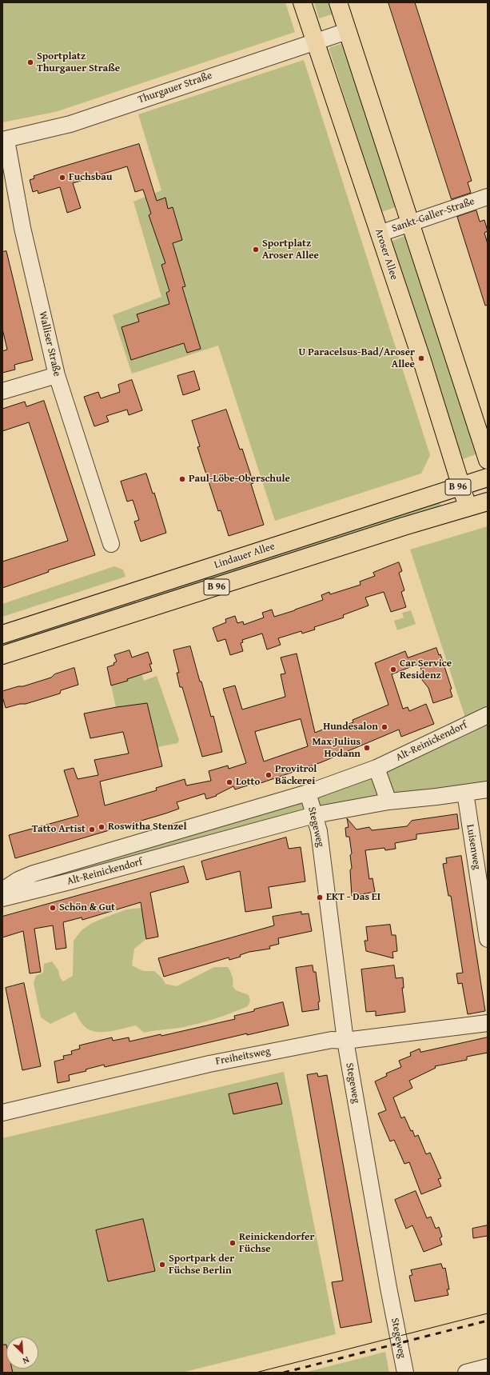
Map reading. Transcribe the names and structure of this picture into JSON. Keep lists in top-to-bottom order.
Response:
{
  "streets": {
    "main road": ["Aroser Allee", "B 96", "Lindauer Allee"],
    "street": [
      "Thurgauer Straße",
      "Sankt-Galler-Straße",
      "Walliser Straße",
      "Alt-Reinickendorf",
      "Stegeweg",
      "Luisenweg",
      "Freiheitsweg"
    ]
  },
  "crossings": [
    ["Thurgauer Straße", "Aroser Allee"],
    ["Thurgauer Straße", "Walliser Straße"],
    ["Sankt-Galler-Straße", "Aroser Allee"],
    ["Aroser Allee", "Lindauer Allee"],
    ["Alt-Reinickendorf", "Stegeweg"],
    ["Alt-Reinickendorf", "Luisenweg"],
    ["Stegeweg", "Freiheitsweg"]
  ],
  "places": [
    "Sportplatz Thurgauer Straße",
    "Fuchsbau",
    "Sportplatz Aroser Allee",
    "U Paracelsus-Bad/Aroser Allee",
    "Paul-Löbe-Oberschule",
    "Car Service Residenz",
    "Hundesalon",
    "Max Julius Hodann",
    "Provitrol Bäckerei",
    "Lotto",
    "Roswitha Stenzel",
    "Tatto Artist",
    "EKT - Das EI",
    "Schön & Gut",
    "Reinickendorfer Füchse",
    "Sportpark der Füchse Berlin"
  ],
  "north": "bottom right"
}
